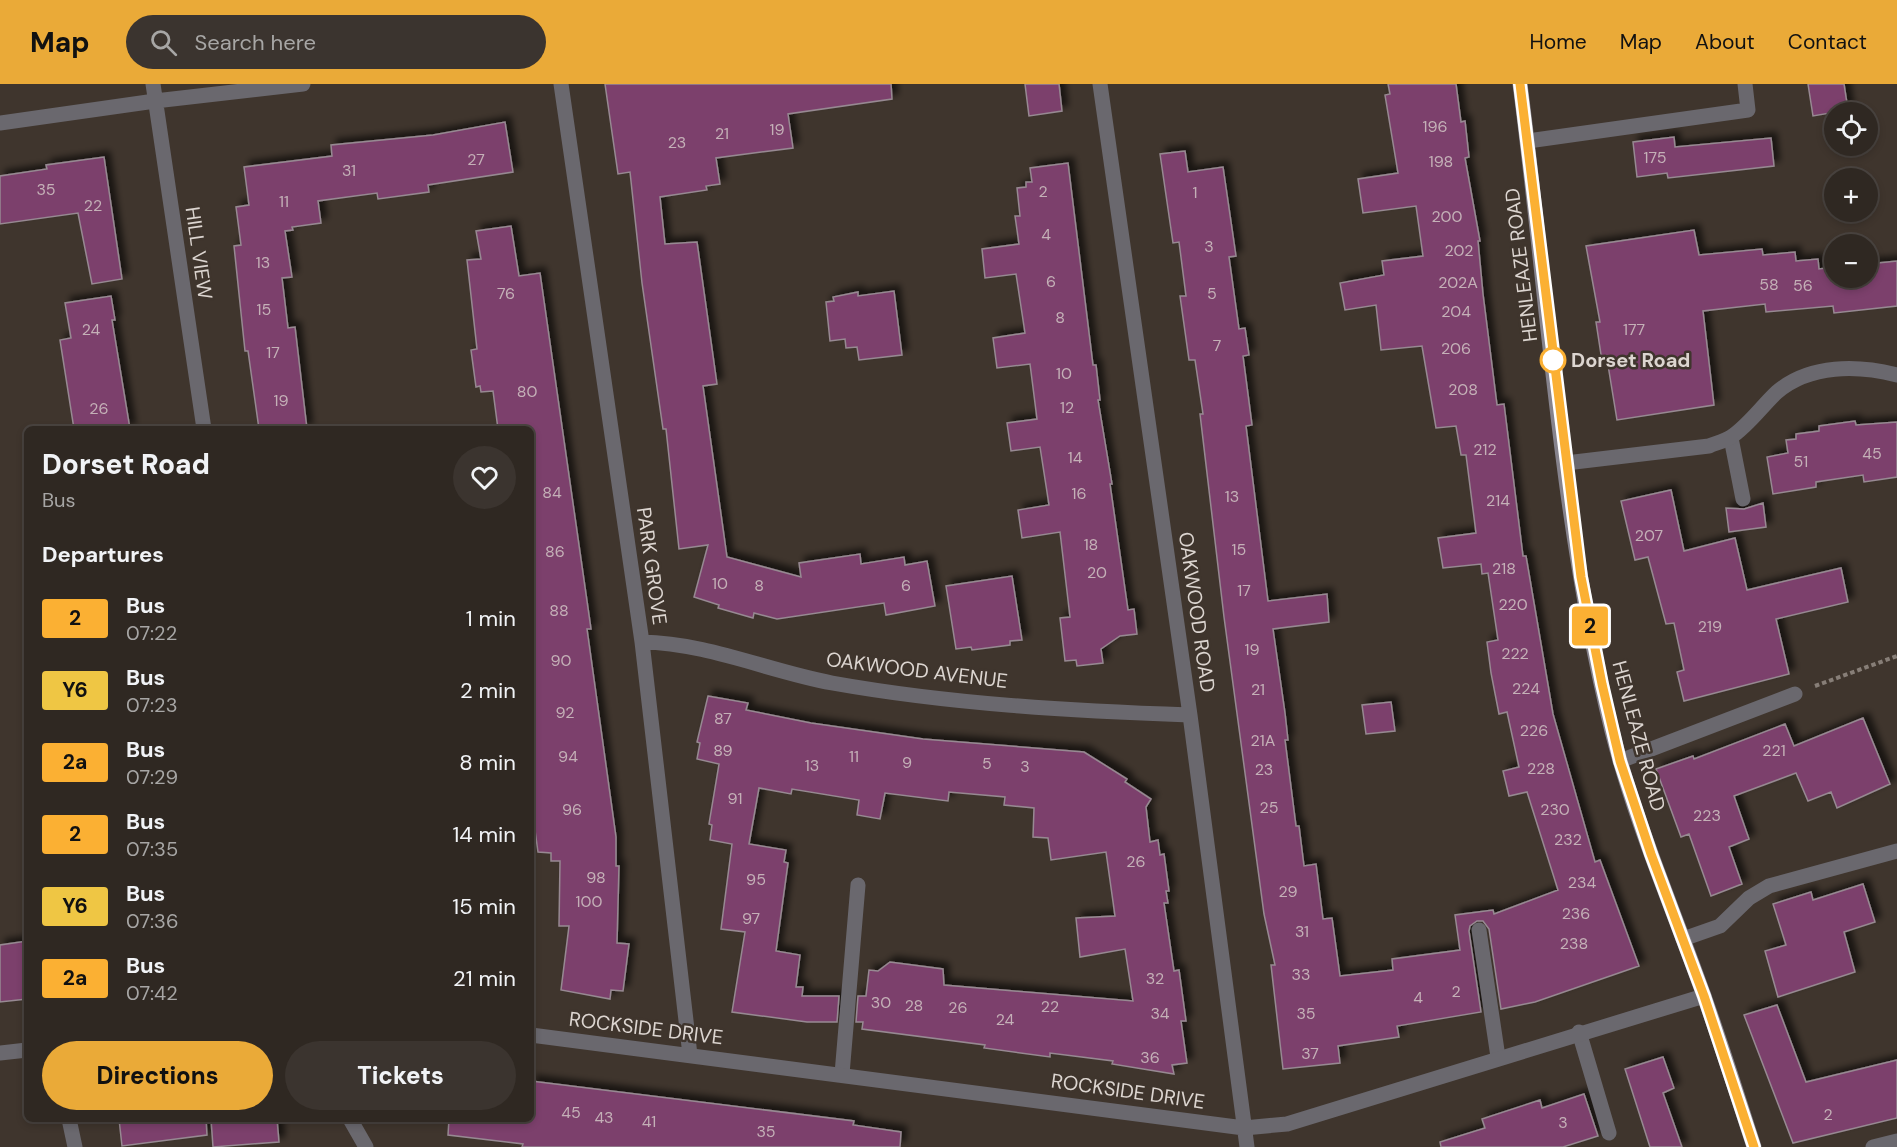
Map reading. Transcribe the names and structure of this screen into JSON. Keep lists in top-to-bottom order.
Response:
{
  "streets": {
    "main road": ["HENLEAZE ROAD"],
    "street": [
      "HILL VIEW",
      "PARK GROVE",
      "OAKWOOD ROAD",
      "OAKWOOD AVENUE",
      "ROCKSIDE DRIVE"
    ]
  },
  "crossings": [
    ["HENLEAZE ROAD", "ROCKSIDE DRIVE"],
    ["PARK GROVE", "OAKWOOD AVENUE"],
    ["PARK GROVE", "ROCKSIDE DRIVE"],
    ["OAKWOOD ROAD", "OAKWOOD AVENUE"],
    ["OAKWOOD ROAD", "ROCKSIDE DRIVE"]
  ],
  "places": ["Dorset Road"],
  "lines": ["bus line 2"],
  "house_numbers": [
    "196",
    "19",
    "21",
    "23",
    "175",
    "27",
    "198",
    "31",
    "35",
    "2",
    "1",
    "11",
    "22",
    "200",
    "4",
    "3",
    "202",
    "13",
    "6",
    "202A",
    "58",
    "56",
    "76",
    "5",
    "15",
    "204",
    "8",
    "24",
    "177",
    "7",
    "206",
    "17",
    "10",
    "208",
    "80",
    "19",
    "12",
    "26",
    "212",
    "45",
    "14",
    "51",
    "84",
    "16",
    "13",
    "214",
    "207",
    "18",
    "15",
    "86",
    "218",
    "20",
    "10",
    "8",
    "6",
    "17",
    "220",
    "88",
    "219",
    "19",
    "222",
    "90",
    "224",
    "21",
    "92",
    "87",
    "226",
    "21A",
    "89",
    "221",
    "94",
    "11",
    "9",
    "5",
    "13",
    "3",
    "228",
    "23",
    "91",
    "25",
    "96",
    "230",
    "223",
    "232",
    "26",
    "98",
    "95",
    "234",
    "29",
    "100",
    "236",
    "97",
    "31",
    "238",
    "33",
    "32",
    "2",
    "4",
    "30",
    "28",
    "22",
    "26",
    "34",
    "35",
    "24",
    "37",
    "36",
    "45",
    "2",
    "43",
    "41",
    "3",
    "35"
  ],
  "page": {
    "header": "Map",
    "search": "Search here",
    "nav": [
      "Home",
      "Map",
      "About",
      "Contact"
    ],
    "on_map": "2",
    "map_buttons": ["+", "−"],
    "heading": [
      ["Dorset Road", "Bus"],
      "Departures"
    ],
    "list": [
      {
        "mark": "2",
        "name": "Bus",
        "note": "07:22",
        "value": "1 min"
      },
      {
        "mark": "Y6",
        "name": "Bus",
        "note": "07:23",
        "value": "2 min"
      },
      {
        "mark": "2a",
        "name": "Bus",
        "note": "07:29",
        "value": "8 min"
      },
      {
        "mark": "2",
        "name": "Bus",
        "note": "07:35",
        "value": "14 min"
      },
      {
        "mark": "Y6",
        "name": "Bus",
        "note": "07:36",
        "value": "15 min"
      },
      {
        "mark": "2a",
        "name": "Bus",
        "note": "07:42",
        "value": "21 min"
      }
    ],
    "buttons": ["Directions", "Tickets"]
  }
}
